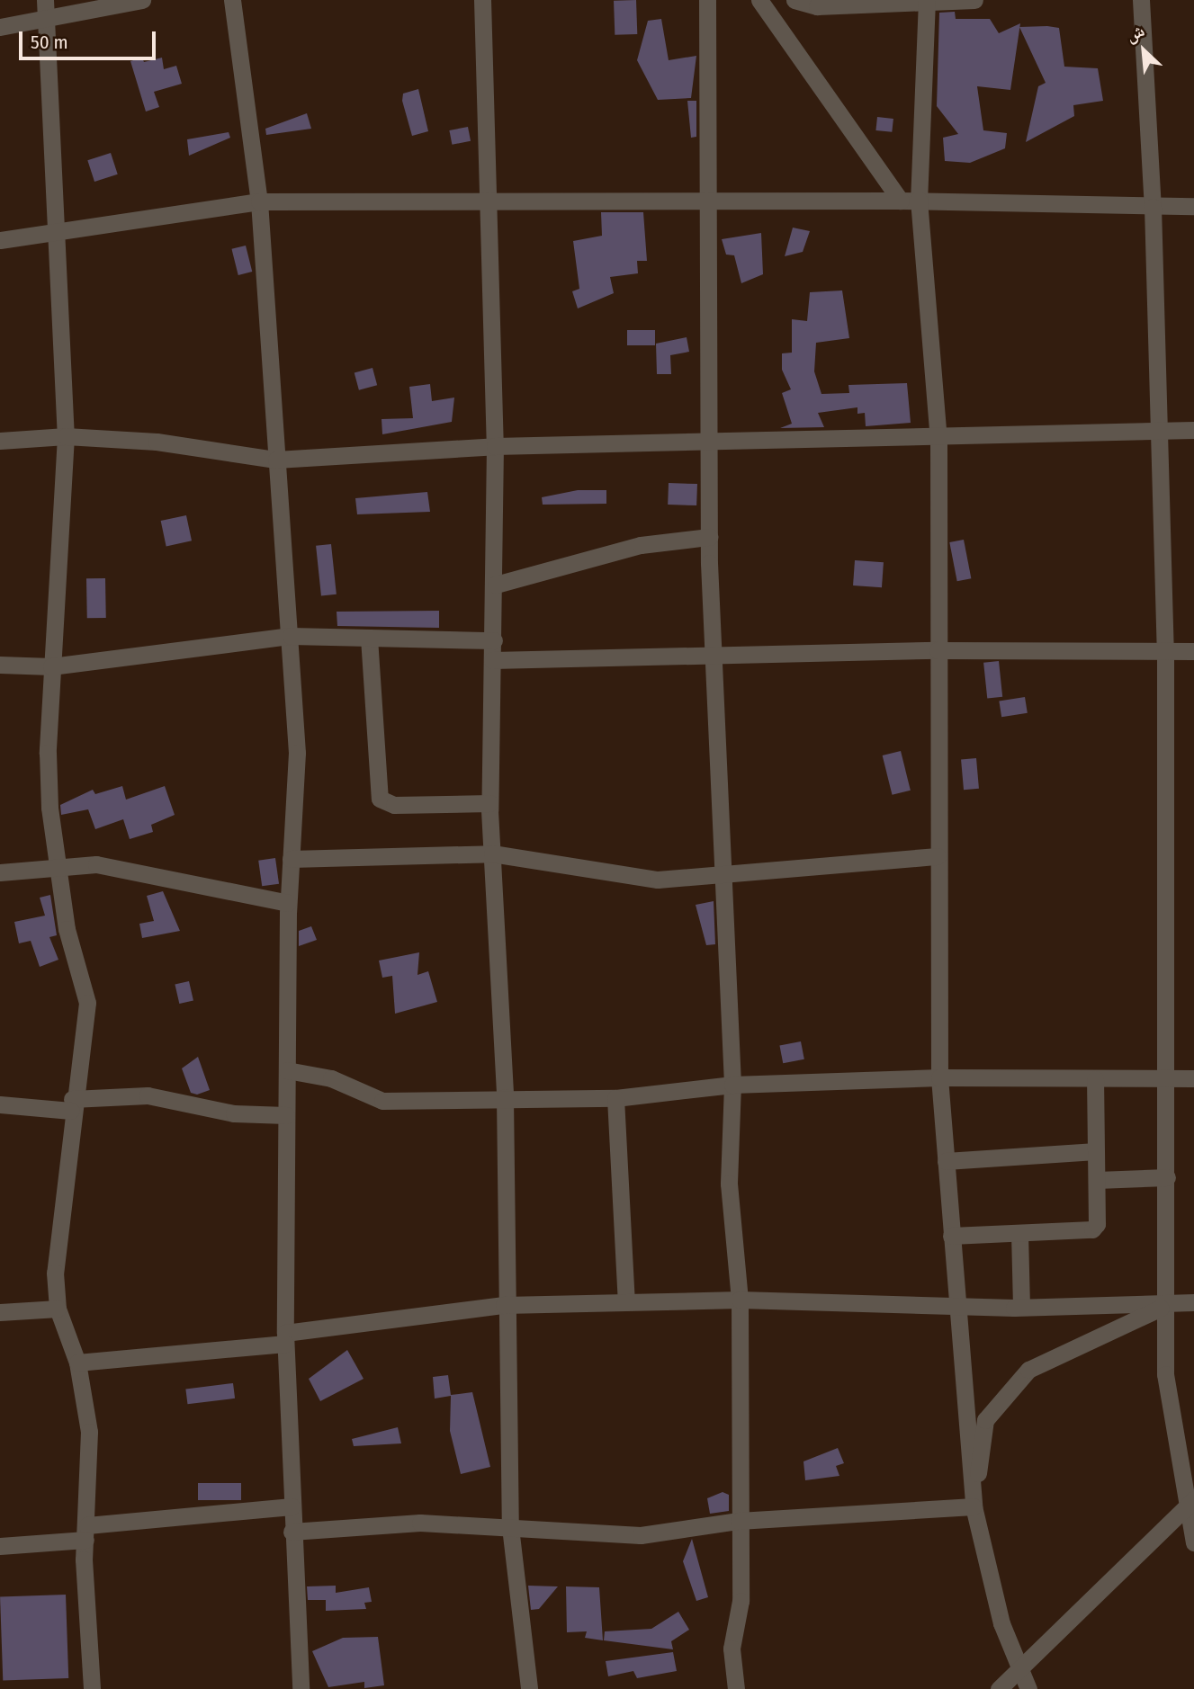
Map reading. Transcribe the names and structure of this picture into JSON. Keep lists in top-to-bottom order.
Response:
{
  "scale_bar": "50 m",
  "north": "top left"
}
